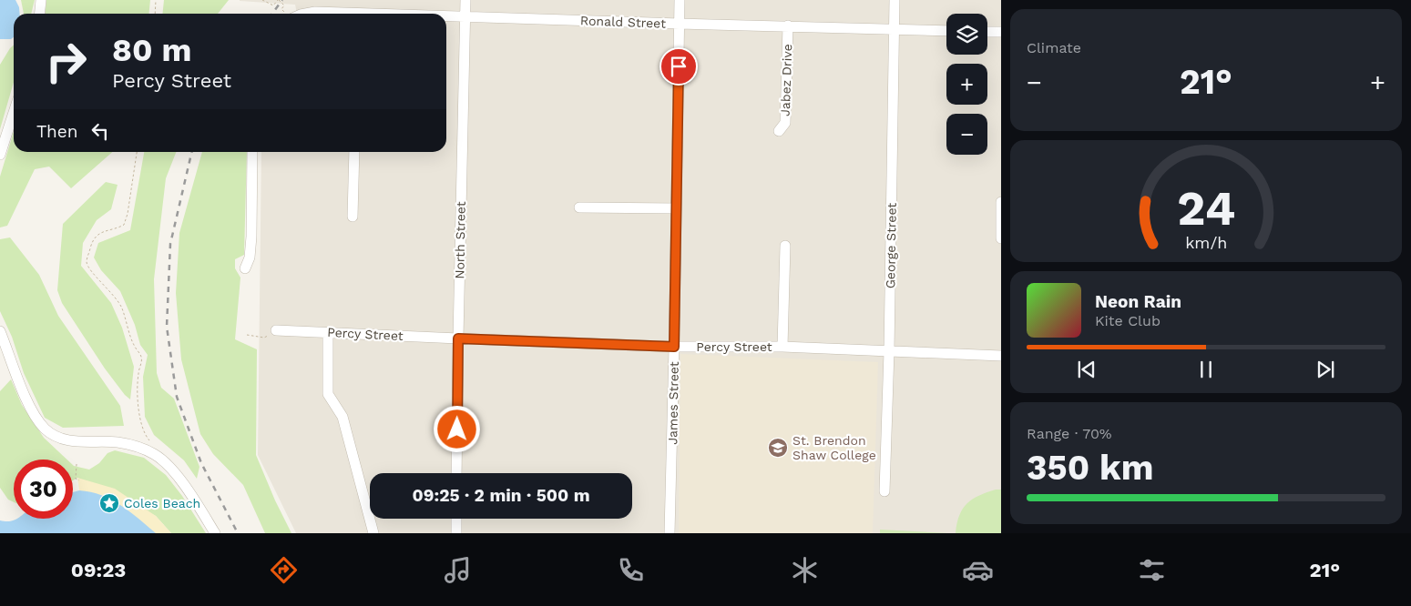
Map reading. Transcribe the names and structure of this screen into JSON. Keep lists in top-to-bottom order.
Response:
{
  "streets": {
    "street": [
      "Ronald Street",
      "Jabez Drive",
      "North Street",
      "George Street",
      "Percy Street",
      "James Street"
    ]
  },
  "crossings": [
    ["Ronald Street", "Jabez Drive"],
    ["Ronald Street", "North Street"],
    ["Ronald Street", "George Street"],
    ["Ronald Street", "James Street"],
    ["North Street", "Percy Street"],
    ["George Street", "Percy Street"],
    ["Percy Street", "James Street"]
  ],
  "places": {
    "school or university": ["St. Brendon Shaw College"],
    "place": ["Coles Beach"]
  },
  "page": {
    "tile": [
      "Climate",
      ["Range · 70%", "350 km"]
    ],
    "map_buttons": ["+", "−"],
    "turn": ["80 m", "Percy Street"],
    "heat": ["−", "21°", "+"],
    "then": "Then",
    "song": ["Neon Rain", "Kite Club"],
    "limit": "30",
    "trip": "09:25 · 2 min · 500 m",
    "tabs": ["09:23", "21°"],
    "gauge": ["24", "km/h"]
  }
}
